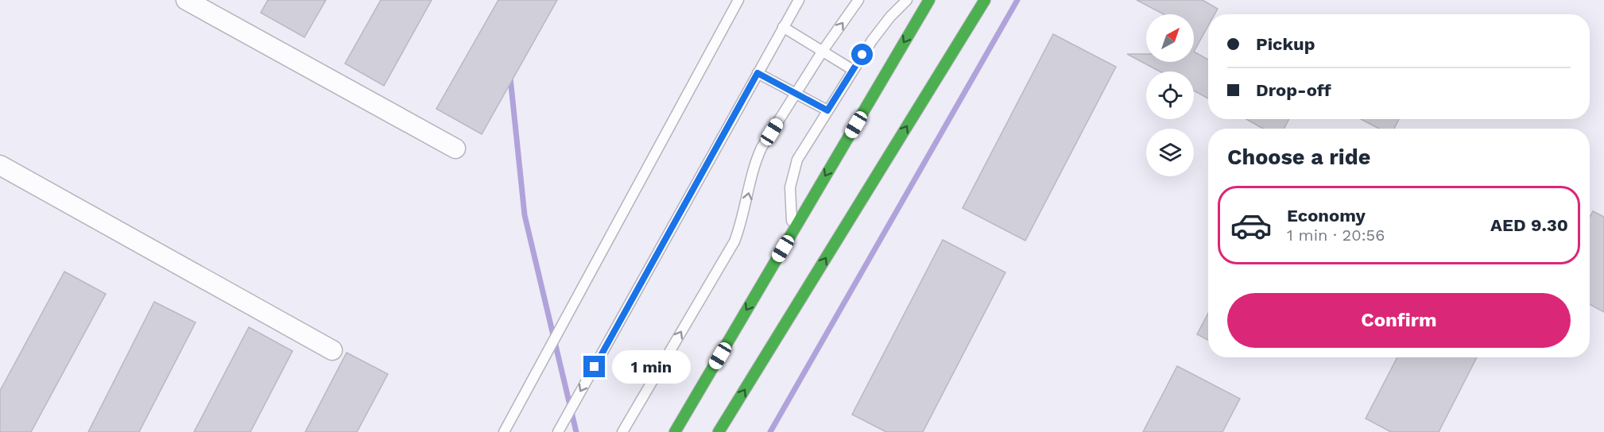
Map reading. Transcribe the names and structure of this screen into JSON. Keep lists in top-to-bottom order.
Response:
{
  "north": "top right",
  "page": {
    "banner": ["Pickup", "Drop-off"],
    "heading": "Choose a ride",
    "list": [
      {
        "name": "Economy",
        "note": "1 min · 20:56",
        "value": "AED 9.30"
      }
    ],
    "buttons": "Confirm",
    "bubble": "1 min"
  }
}
